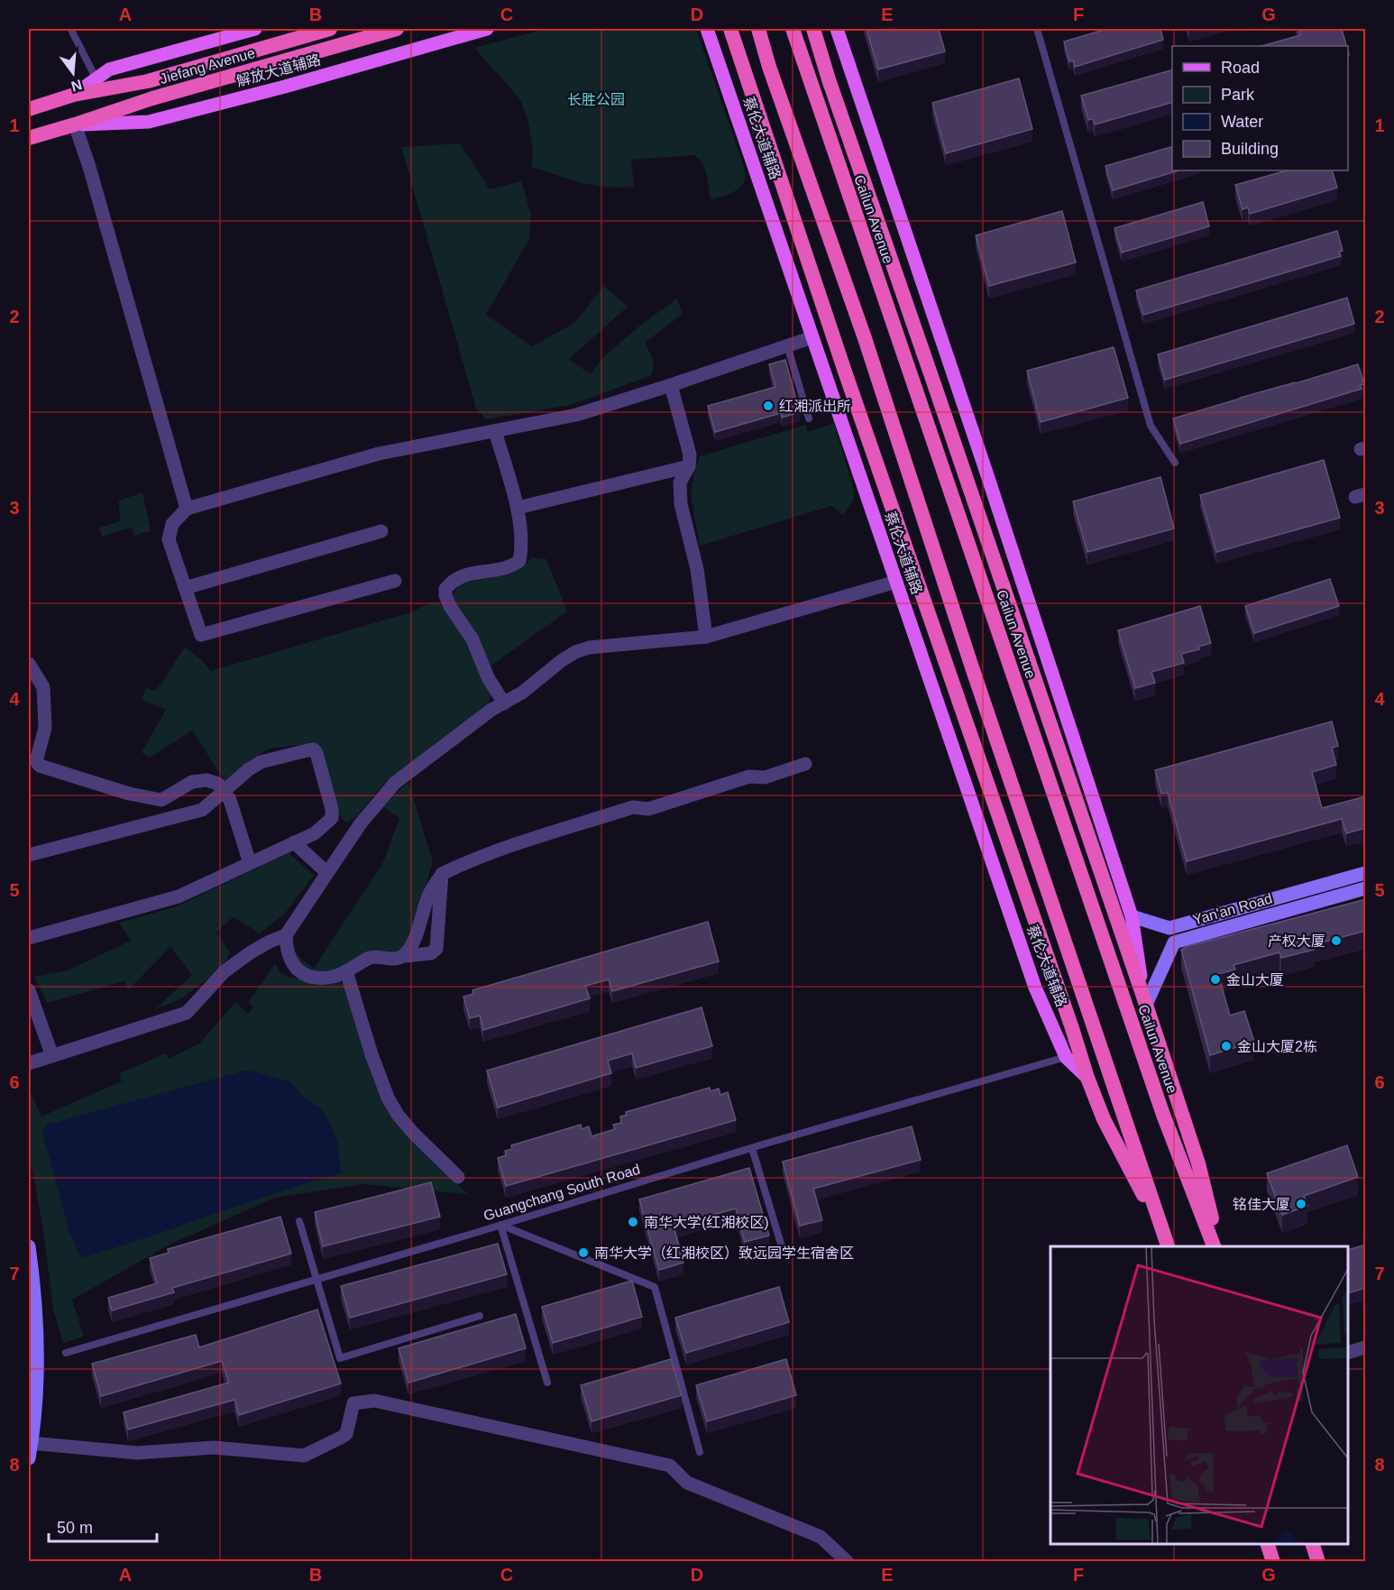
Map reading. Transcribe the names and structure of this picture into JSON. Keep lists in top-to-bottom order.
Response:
{
  "streets": {
    "highway": ["Jiefang Avenue", "Cailun Avenue"],
    "main road": ["解放大道辅路", "蔡伦大道辅路", "Yan'an Road"],
    "lane": ["Guangchang South Road"]
  },
  "crossings": [
    ["Jiefang Avenue", "解放大道辅路"],
    ["蔡伦大道辅路", "Guangchang South Road"]
  ],
  "parks": ["长胜公园"],
  "places": [
    "红湘派出所",
    "产权大厦",
    "金山大厦",
    "金山大厦2栋",
    "铭佳大厦",
    "南华大学(红湘校区)",
    "南华大学（红湘校区）致远园学生宿舍区"
  ],
  "legend": [
    "Road",
    "Park",
    "Water",
    "Building"
  ],
  "scale_bar": "50 m",
  "north": "bottom",
  "grid": {
    "columns": [
      "A",
      "B",
      "C",
      "D",
      "E",
      "F",
      "G"
    ],
    "rows": [
      "1",
      "2",
      "3",
      "4",
      "5",
      "6",
      "7",
      "8"
    ]
  }
}
